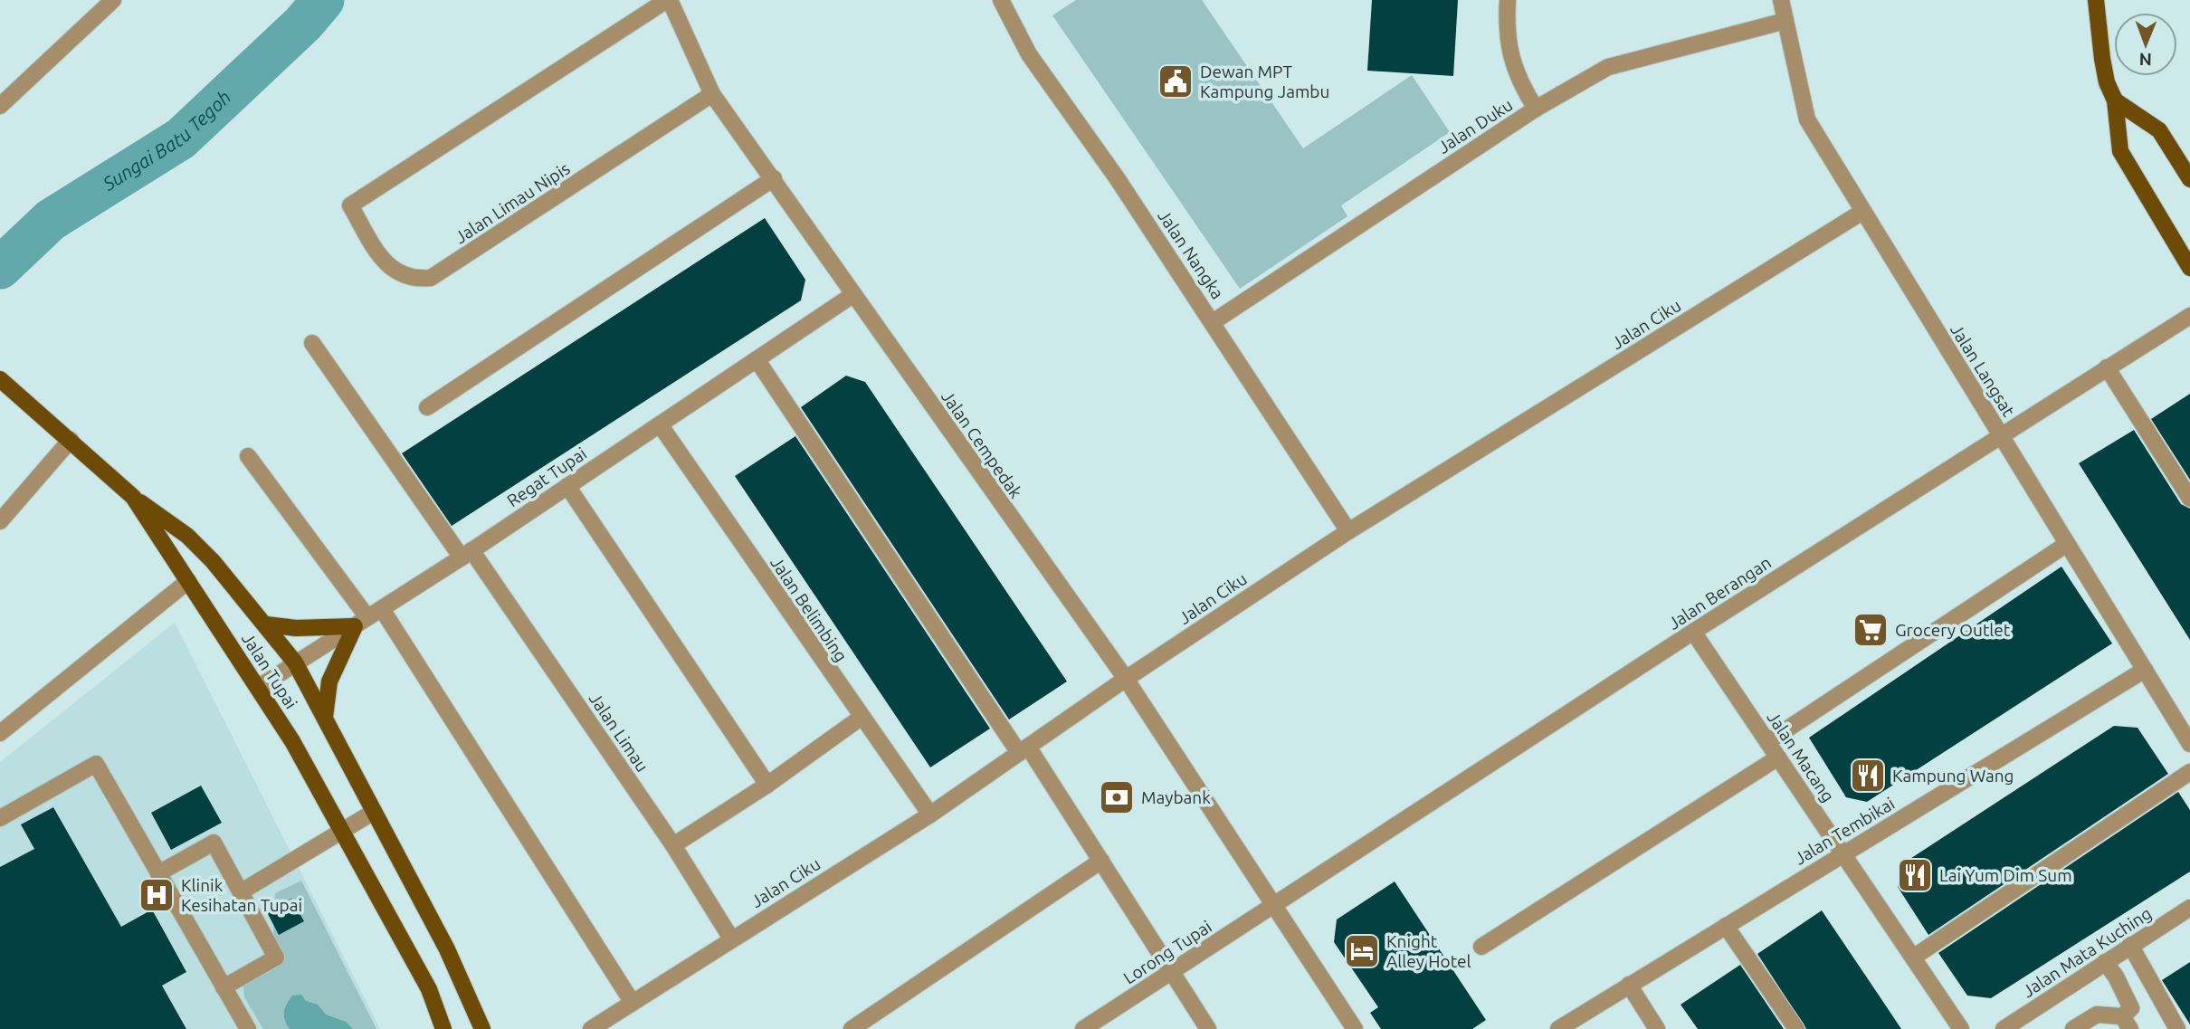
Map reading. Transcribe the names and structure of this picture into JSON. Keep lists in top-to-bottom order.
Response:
{
  "streets": {
    "main road": ["Jalan Tupai"],
    "street": [
      "Jalan Duku",
      "Jalan Limau Nipis",
      "Jalan Nangka",
      "Jalan Ciku",
      "Jalan Langsat",
      "Jalan Cempedak",
      "Regat Tupai",
      "Jalan Berangan",
      "Jalan Belimbing",
      "Jalan Limau",
      "Jalan Macang",
      "Jalan Tembikai",
      "Lorong Tupai",
      "Jalan Mata Kuching"
    ]
  },
  "crossings": [
    ["Jalan Duku", "Jalan Nangka"],
    ["Jalan Duku", "Jalan Langsat"],
    ["Jalan Limau Nipis", "Jalan Cempedak"],
    ["Jalan Nangka", "Jalan Ciku"],
    ["Jalan Ciku", "Jalan Langsat"],
    ["Jalan Ciku", "Jalan Cempedak"],
    ["Jalan Ciku", "Jalan Belimbing"],
    ["Jalan Ciku", "Jalan Limau"],
    ["Jalan Langsat", "Jalan Berangan"],
    ["Jalan Langsat", "Jalan Tembikai"],
    ["Jalan Cempedak", "Regat Tupai"],
    ["Jalan Cempedak", "Jalan Berangan"],
    ["Jalan Cempedak", "Lorong Tupai"],
    ["Regat Tupai", "Jalan Belimbing"],
    ["Regat Tupai", "Jalan Tupai"],
    ["Regat Tupai", "Jalan Limau"],
    ["Jalan Berangan", "Jalan Macang"],
    ["Jalan Berangan", "Lorong Tupai"],
    ["Jalan Macang", "Jalan Tembikai"]
  ],
  "water": ["Sungai Batu Tegoh"],
  "places": {
    "public building": ["Dewan MPT Kampung Jambu"],
    "supermarket": ["Grocery Outlet"],
    "restaurant": ["Kampung Wang", "Lai Yum Dim Sum"],
    "bank": ["Maybank"],
    "hospital": ["Klinik Kesihatan Tupai"],
    "hotel": ["Knight Alley Hotel"]
  },
  "north": "bottom"
}
